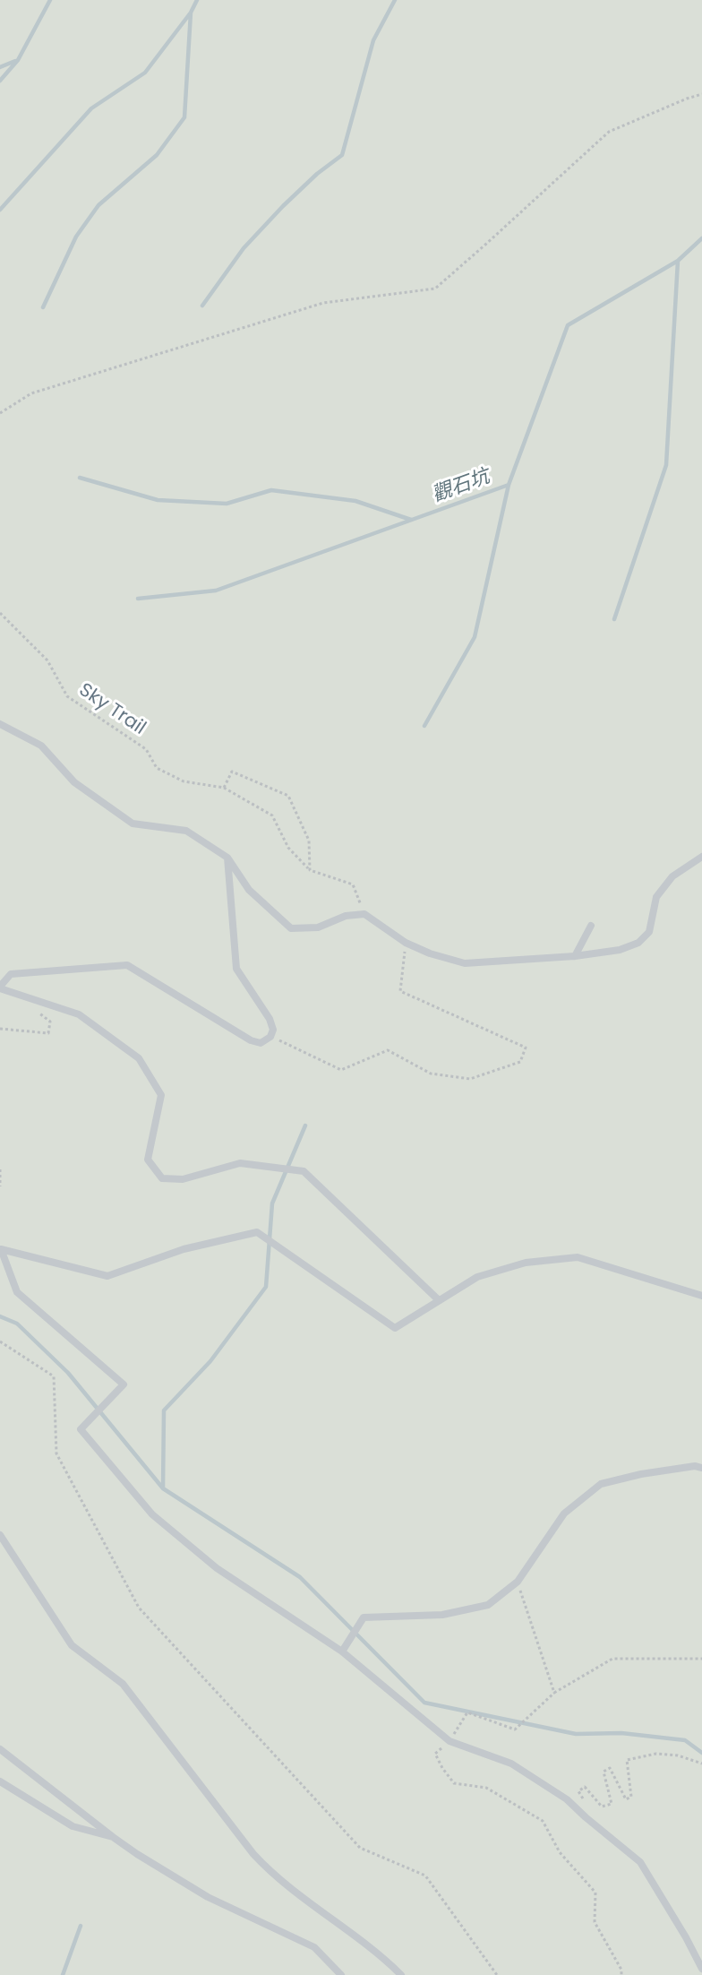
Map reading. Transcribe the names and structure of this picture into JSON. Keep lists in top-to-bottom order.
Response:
{
  "streets": {
    "path": ["Sky Trail"]
  },
  "water": ["觀石坑"]
}
